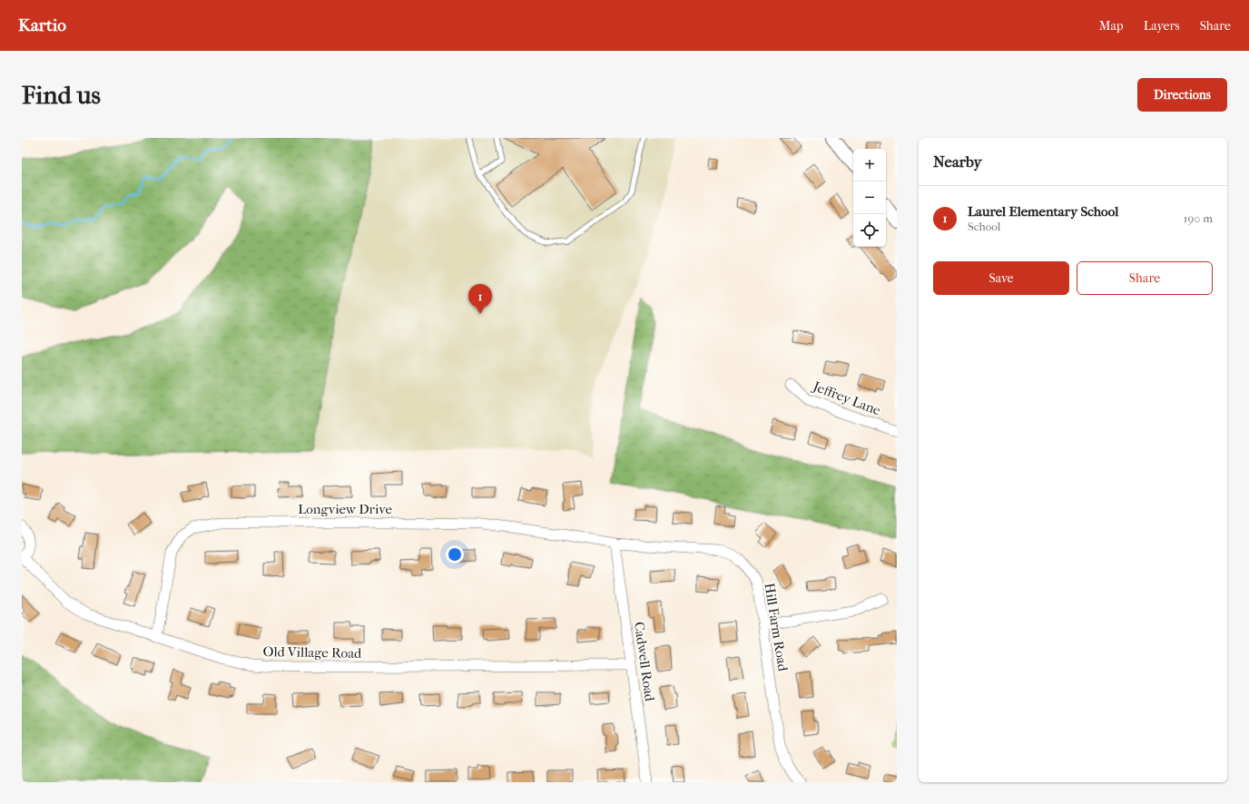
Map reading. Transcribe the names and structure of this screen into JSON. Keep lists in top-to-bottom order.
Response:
{
  "streets": {
    "street": [
      "Jeffrey Lane",
      "Longview Drive",
      "Hill Farm Road",
      "Old Village Road",
      "Cadwell Road"
    ]
  },
  "crossings": [
    ["Longview Drive", "Hill Farm Road"],
    ["Longview Drive", "Old Village Road"],
    ["Longview Drive", "Cadwell Road"],
    ["Hill Farm Road", "Cadwell Road"],
    ["Old Village Road", "Cadwell Road"]
  ],
  "page": {
    "header": "Kartio",
    "nav": ["Map", "Layers", "Share"],
    "buttons": [
      "Directions",
      ["Save", "Share"]
    ],
    "title": "Find us",
    "heading": "Nearby",
    "map_buttons": ["+", "−"],
    "list": [
      {
        "mark": "1",
        "name": "Laurel Elementary School",
        "note": "School",
        "value": "190 m"
      }
    ],
    "pins": "1"
  }
}
